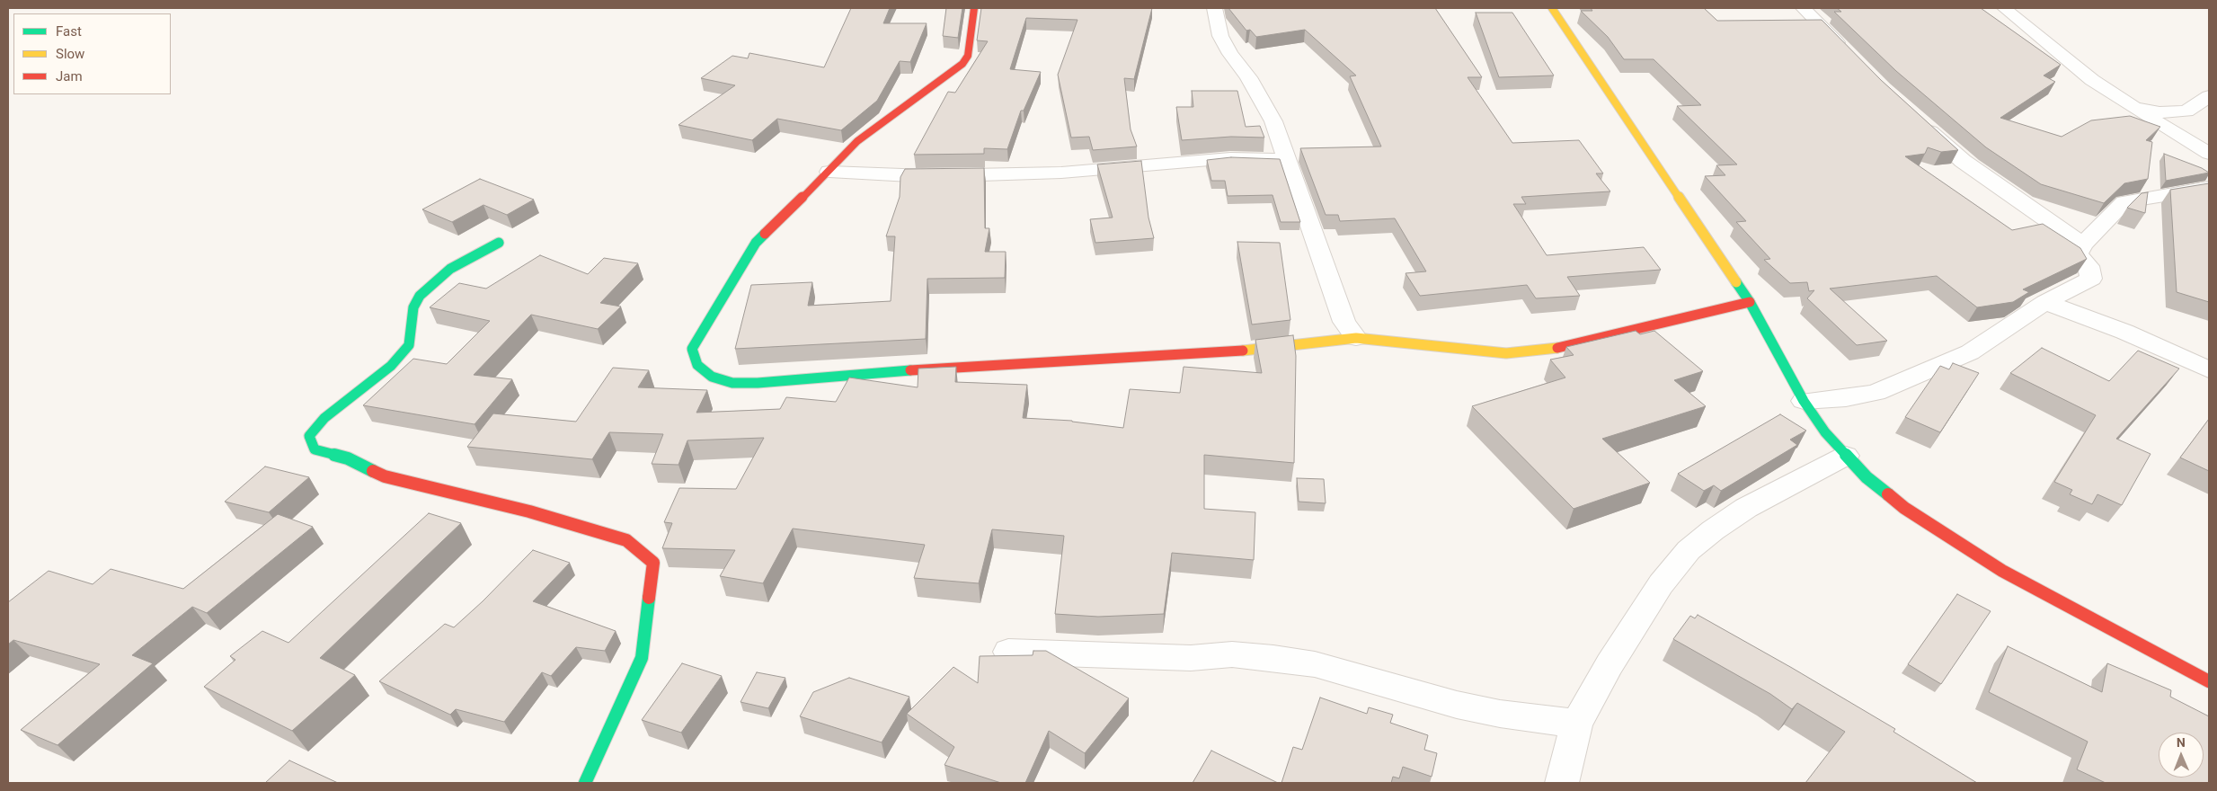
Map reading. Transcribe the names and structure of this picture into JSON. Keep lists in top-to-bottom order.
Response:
{
  "legend": ["Fast", "Slow", "Jam"],
  "north": "top"
}
